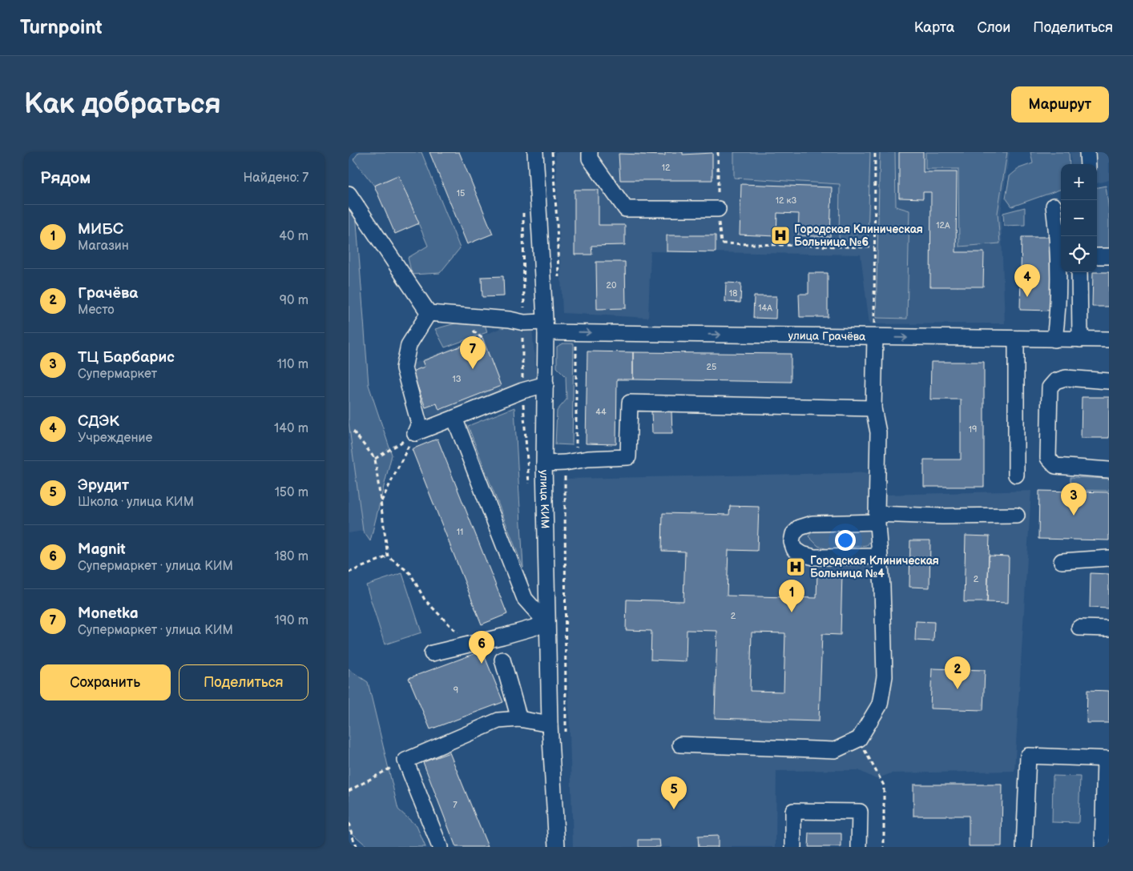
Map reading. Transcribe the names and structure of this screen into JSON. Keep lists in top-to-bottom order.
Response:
{
  "streets": {
    "street": ["улица Грачёва", "улица КИМ"]
  },
  "crossings": [
    ["улица Грачёва", "улица КИМ"]
  ],
  "one_way": ["улица Грачёва"],
  "places": {
    "hospital": ["Городская Клиническая Больница №6", "Городская Клиническая Больница №4"]
  },
  "house_numbers": [
    "12",
    "15",
    "12 к3",
    "12А",
    "20",
    "18",
    "14А",
    "25",
    "13",
    "44",
    "19",
    "11",
    "2",
    "2",
    "9",
    "7"
  ],
  "page": {
    "header": "Turnpoint",
    "nav": ["Карта", "Слои", "Поделиться"],
    "buttons": [
      "Маршрут",
      ["Сохранить", "Поделиться"]
    ],
    "title": "Как добраться",
    "heading": ["Рядом", "Найдено: 7"],
    "map_buttons": ["+", "−"],
    "list": [
      {
        "mark": "1",
        "name": "МИБС",
        "note": "Магазин",
        "value": "40 m"
      },
      {
        "mark": "2",
        "name": "Грачёва",
        "note": "Место",
        "value": "90 m"
      },
      {
        "mark": "3",
        "name": "ТЦ Барбарис",
        "note": "Супермаркет",
        "value": "110 m"
      },
      {
        "mark": "4",
        "name": "СДЭК",
        "note": "Учреждение",
        "value": "140 m"
      },
      {
        "mark": "5",
        "name": "Эрудит",
        "note": "Школа · улица КИМ",
        "value": "150 m"
      },
      {
        "mark": "6",
        "name": "Magnit",
        "note": "Супермаркет · улица КИМ",
        "value": "180 m"
      },
      {
        "mark": "7",
        "name": "Monetka",
        "note": "Супермаркет · улица КИМ",
        "value": "190 m"
      }
    ],
    "pins": [
      "4",
      "7",
      "3",
      "1",
      "6",
      "2",
      "5"
    ]
  }
}
